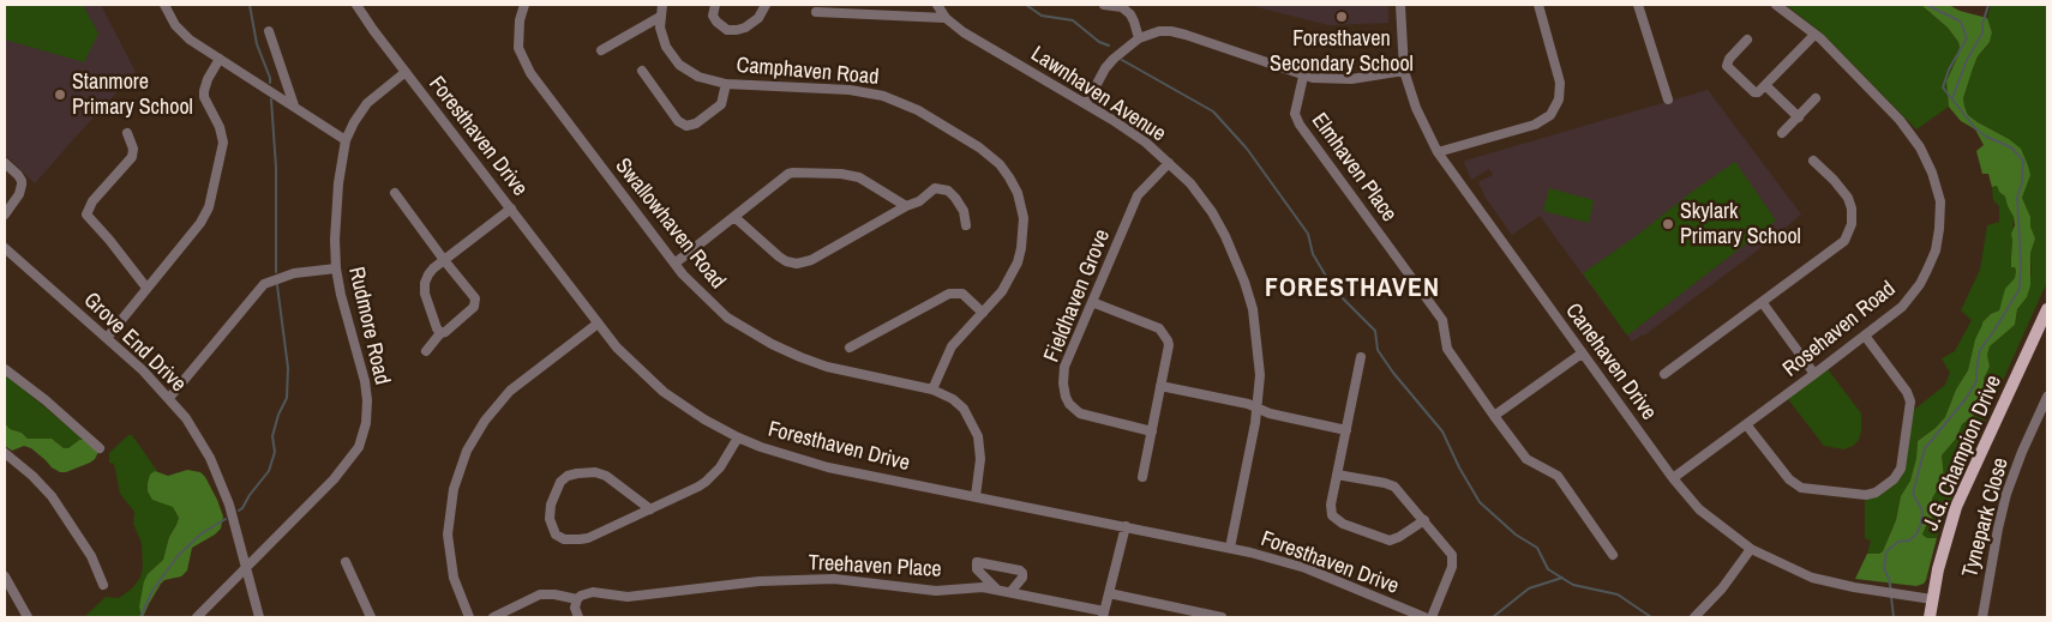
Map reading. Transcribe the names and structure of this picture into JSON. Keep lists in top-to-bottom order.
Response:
{
  "streets": {
    "main road": ["J.G. Champion Drive"],
    "street": [
      "Camphaven Road",
      "Lawnhaven Avenue",
      "Foresthaven Drive",
      "Elmhaven Place",
      "Swallowhaven Road",
      "Fieldhaven Grove",
      "Rudmore Road",
      "Rosehaven Road",
      "Grove End Drive",
      "Canehaven Drive",
      "Tynepark Close",
      "Treehaven Place"
    ]
  },
  "crossings": [
    ["Camphaven Road", "Swallowhaven Road"],
    ["Lawnhaven Avenue", "Foresthaven Drive"],
    ["Lawnhaven Avenue", "Fieldhaven Grove"],
    ["Foresthaven Drive", "Swallowhaven Road"],
    ["Foresthaven Drive", "Rudmore Road"],
    ["Rudmore Road", "Grove End Drive"],
    ["Rosehaven Road", "Canehaven Drive"],
    ["Canehaven Drive", "J.G. Champion Drive"]
  ],
  "districts": ["FORESTHAVEN"],
  "places": ["Foresthaven Secondary School", "Stanmore Primary School", "Skylark Primary School"]
}
